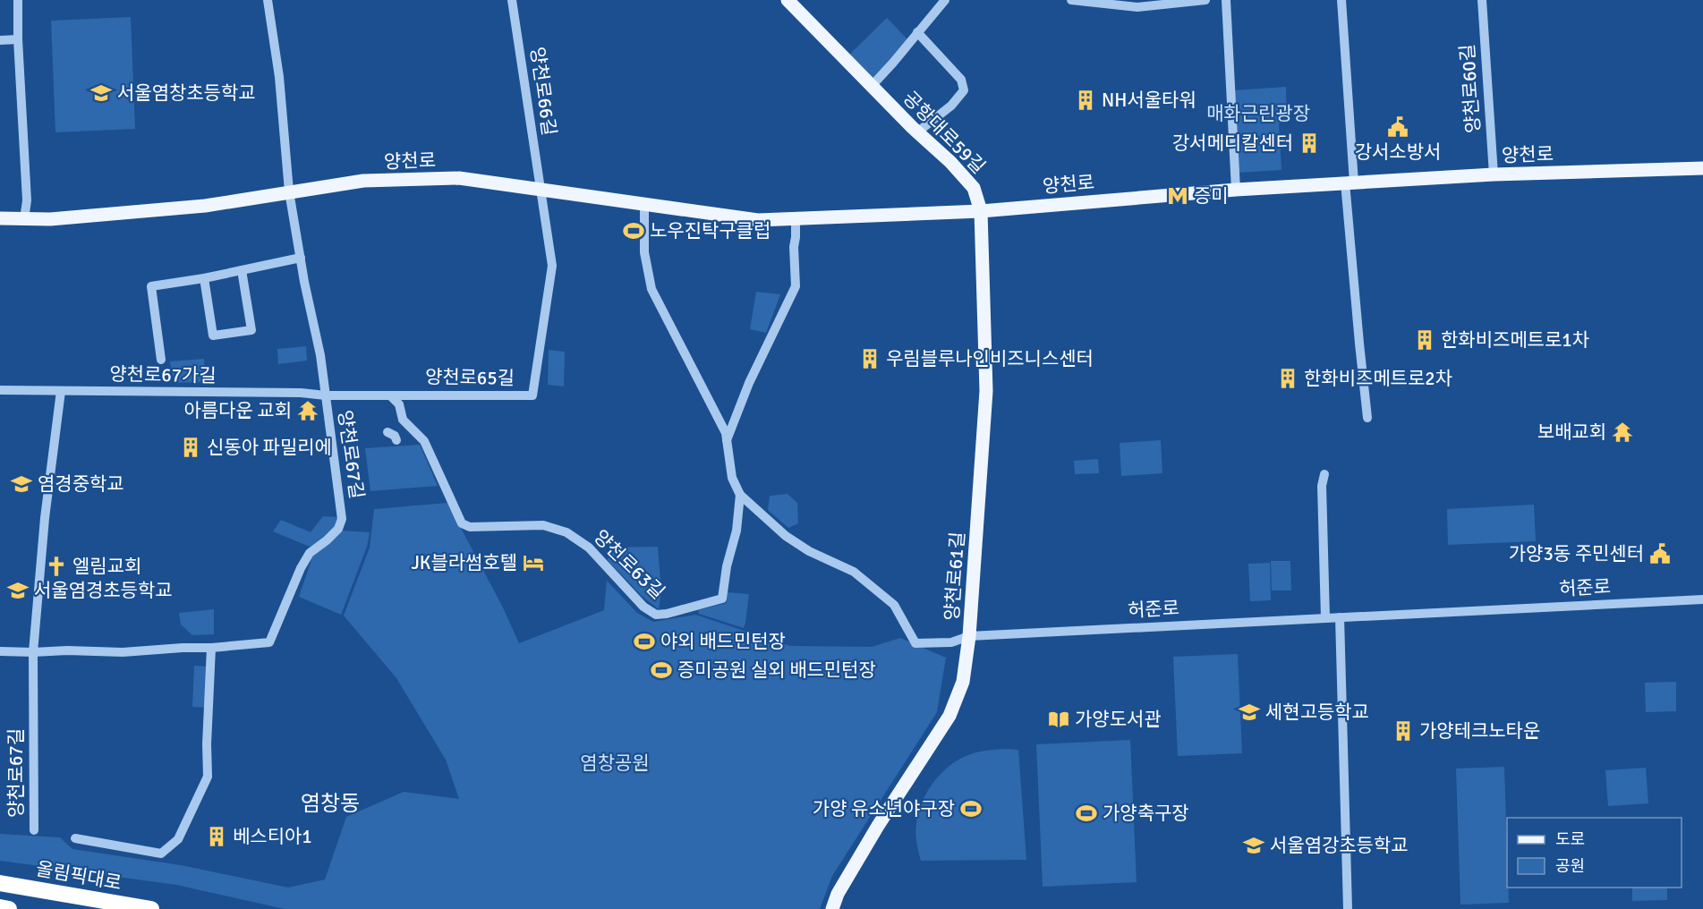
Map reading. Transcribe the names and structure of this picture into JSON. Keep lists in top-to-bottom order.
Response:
{
  "streets": {
    "highway": ["올림픽대로"],
    "main road": ["공항대로59길", "양천로", "양천로61길"],
    "street": [
      "양천로60길",
      "양천로66길",
      "양천로67가길",
      "양천로65길",
      "양천로67길",
      "양천로63길",
      "허준로"
    ]
  },
  "crossings": [
    ["양천로60길", "양천로"],
    ["양천로66길", "양천로"],
    ["양천로66길", "양천로65길"],
    ["공항대로59길", "양천로"],
    ["공항대로59길", "양천로61길"],
    ["양천로", "양천로65길"],
    ["양천로", "양천로67길"],
    ["양천로", "양천로63길"],
    ["양천로", "양천로61길"],
    ["양천로67가길", "양천로65길"],
    ["양천로67가길", "양천로67길"],
    ["양천로65길", "양천로67길"],
    ["양천로65길", "양천로63길"],
    ["양천로63길", "양천로61길"],
    ["양천로63길", "허준로"],
    ["양천로61길", "허준로"]
  ],
  "districts": ["염창동"],
  "parks": ["매화근린광장", "염창공원"],
  "places": {
    "school or university": [
      "서울염창초등학교",
      "염경중학교",
      "서울염경초등학교",
      "세현고등학교",
      "서울염강초등학교"
    ],
    "building": [
      "NH서울타워",
      "강서메디칼센터",
      "한화비즈메트로1차",
      "우림블루나인비즈니스센터",
      "한화비즈메트로2차",
      "신동아 파밀리에",
      "가양테크노타운",
      "베스티아1"
    ],
    "public building": ["강서소방서", "가양3동 주민센터"],
    "metro station": ["증미"],
    "sports": [
      "노우진탁구클럽",
      "야외 배드민턴장",
      "증미공원 실외 배드민턴장",
      "가양 유소년야구장",
      "가양축구장"
    ],
    "temple": ["아름다운 교회", "보배교회"],
    "hotel": ["JK블라썸호텔"],
    "church": ["엘림교회"],
    "library": ["가양도서관"]
  },
  "legend": ["도로", "공원"]
}
